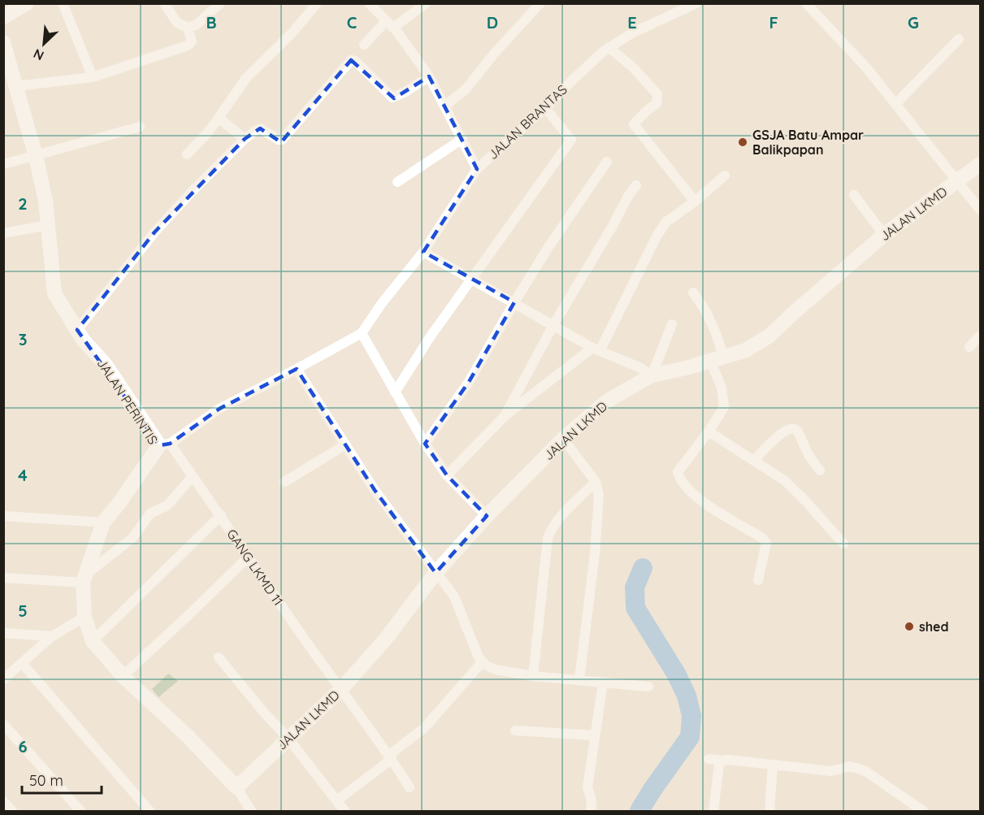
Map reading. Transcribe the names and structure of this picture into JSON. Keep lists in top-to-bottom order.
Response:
{
  "streets": {
    "street": [
      "JALAN BRANTAS",
      "JALAN LKMD",
      "JALAN PERINTIS",
      "GANG LKMD 11"
    ]
  },
  "crossings": [
    ["JALAN LKMD", "JALAN PERINTIS"],
    ["JALAN LKMD", "GANG LKMD 11"],
    ["JALAN PERINTIS", "GANG LKMD 11"]
  ],
  "places": ["GSJA Batu Ampar Balikpapan", "shed"],
  "scale_bar": "50 m",
  "north": "bottom left",
  "grid": {
    "columns": [
      "B",
      "C",
      "D",
      "E",
      "F",
      "G"
    ],
    "rows": [
      "2",
      "3",
      "4",
      "5",
      "6"
    ]
  }
}
